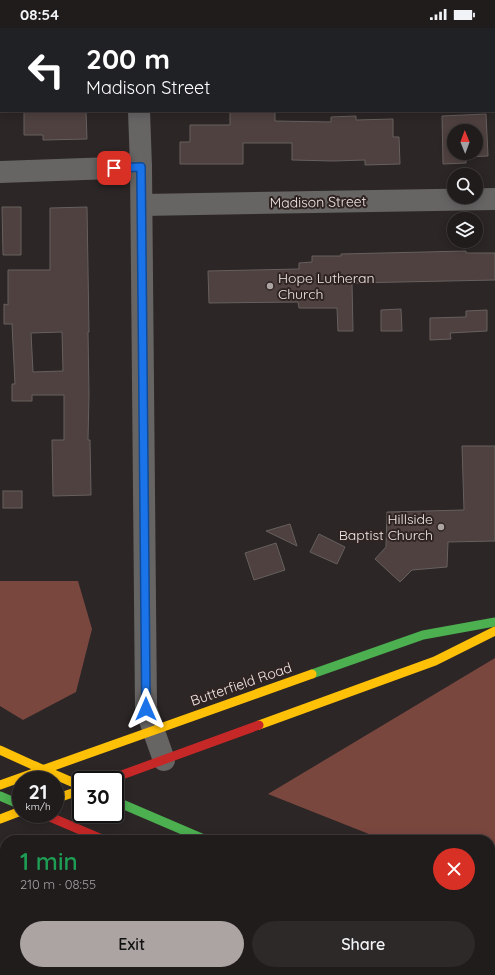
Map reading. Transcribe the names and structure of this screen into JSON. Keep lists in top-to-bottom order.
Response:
{
  "streets": {
    "main road": ["Butterfield Road"],
    "street": ["Madison Street"]
  },
  "places": ["Hope Lutheran Church", "Hillside Baptist Church"],
  "north": "top",
  "page": {
    "status": "08:54",
    "turn": ["200 m", "Madison Street"],
    "speed": "21 km/h",
    "limit": "30",
    "heading": ["1 min", "210 m · 08:55"],
    "buttons": ["Exit", "Share"]
  }
}
